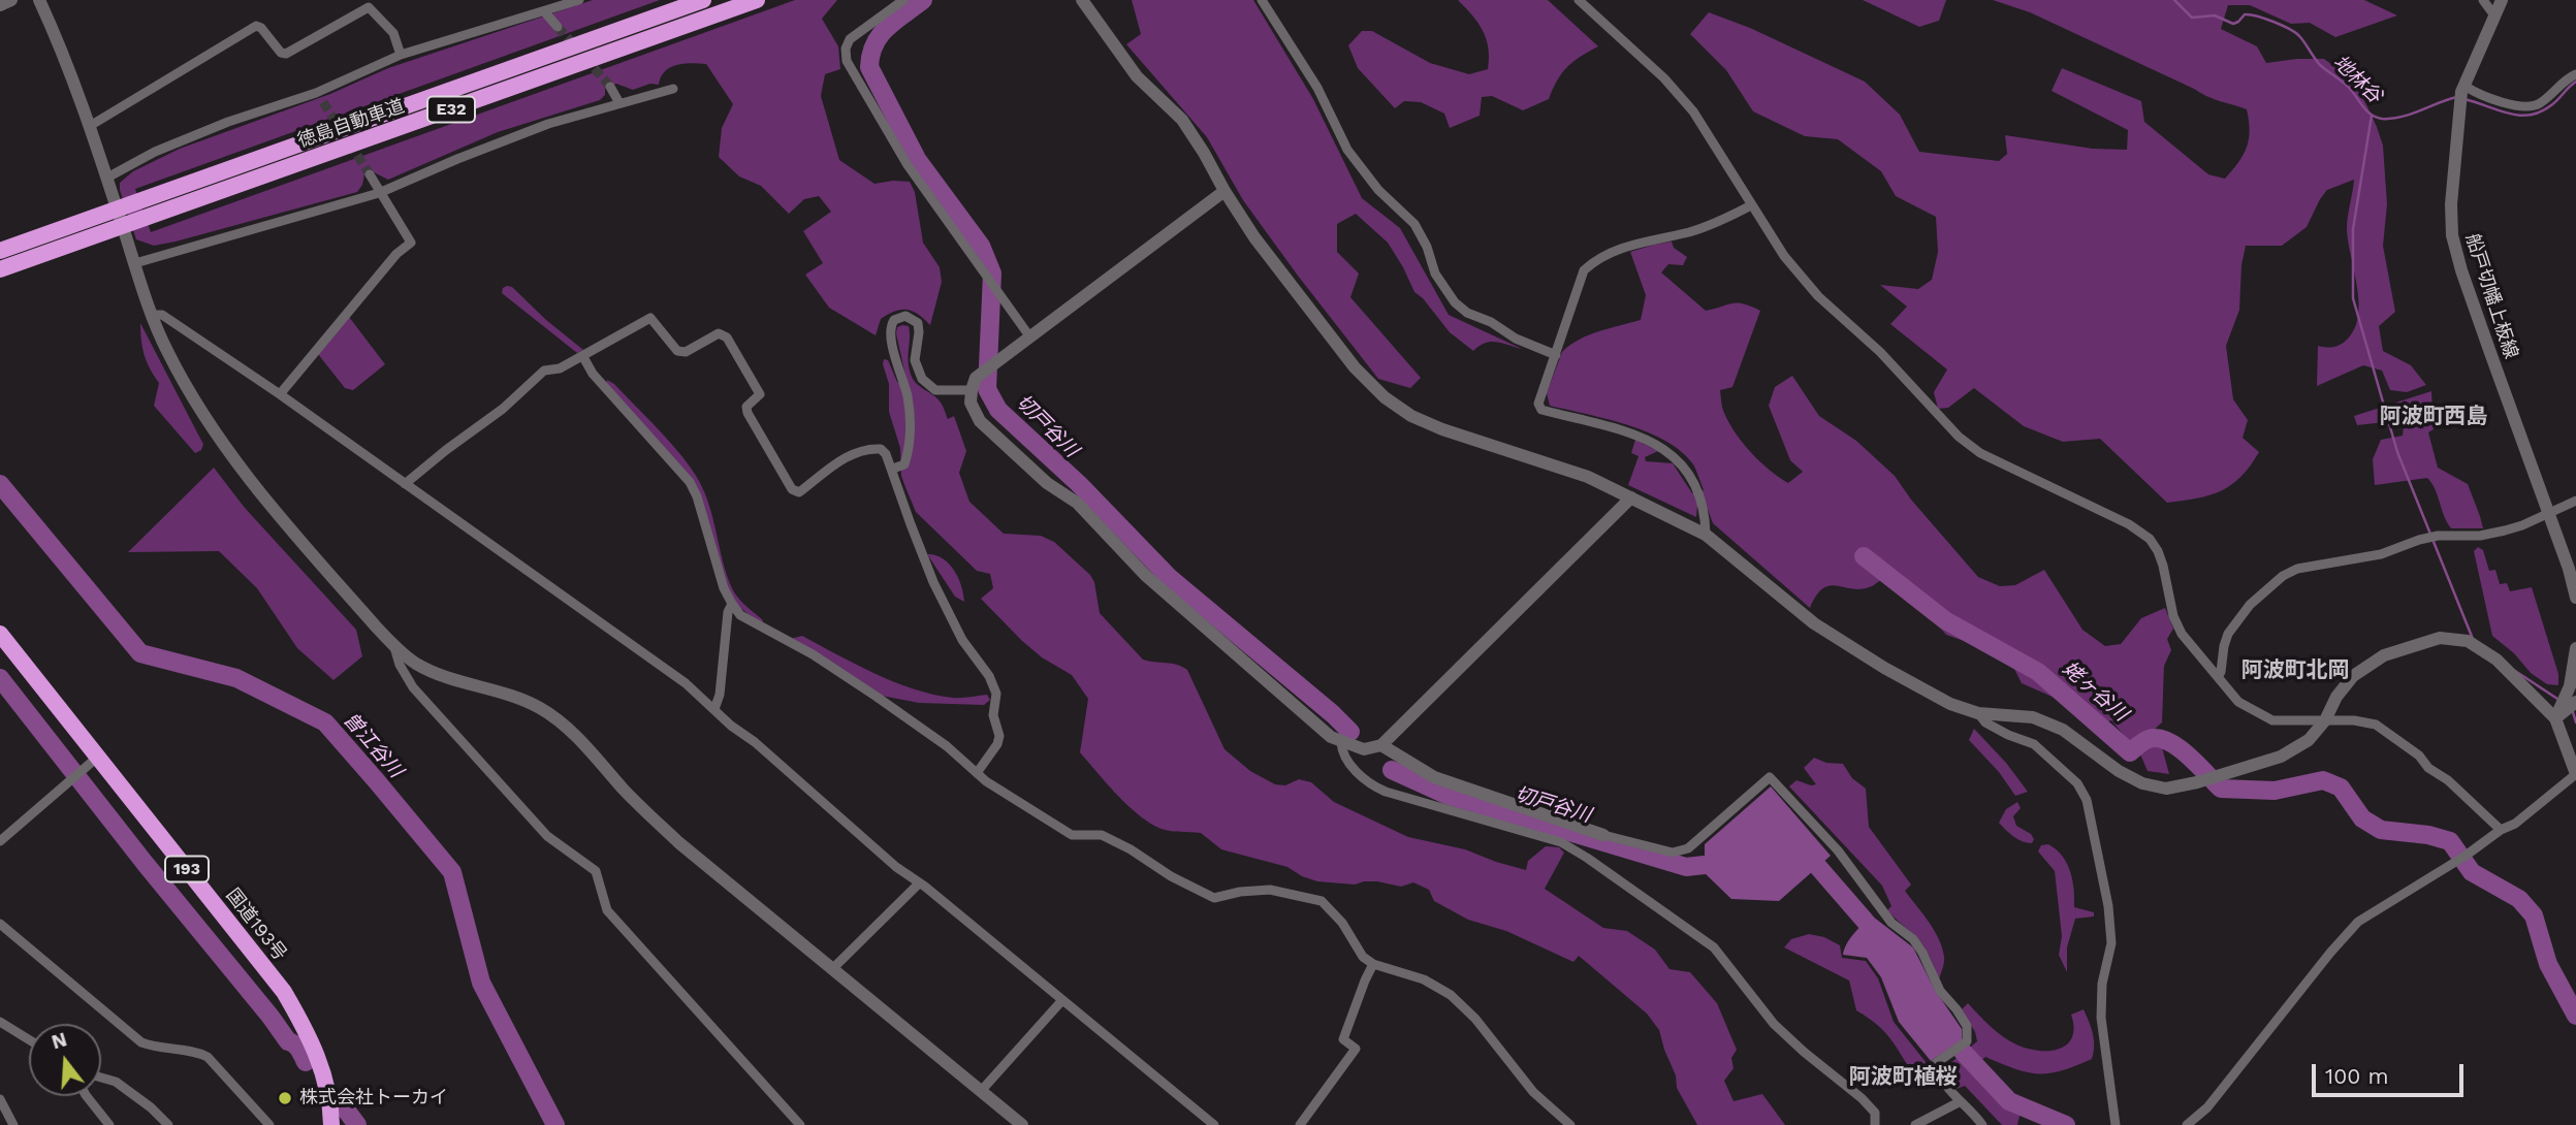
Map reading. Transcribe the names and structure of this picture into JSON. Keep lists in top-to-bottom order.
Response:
{
  "streets": {
    "highway": [
      "E32",
      "徳島自動車道",
      "193",
      "国道193号"
    ],
    "street": ["船戸切幡上板線"]
  },
  "districts": ["阿波町西島", "阿波町北岡", "阿波町植桜"],
  "water": [
    "地林谷",
    "切戸谷川",
    "姥ヶ谷川",
    "曽江谷川"
  ],
  "places": ["株式会社トーカイ"],
  "scale_bar": "100 m",
  "north": "top"
}
